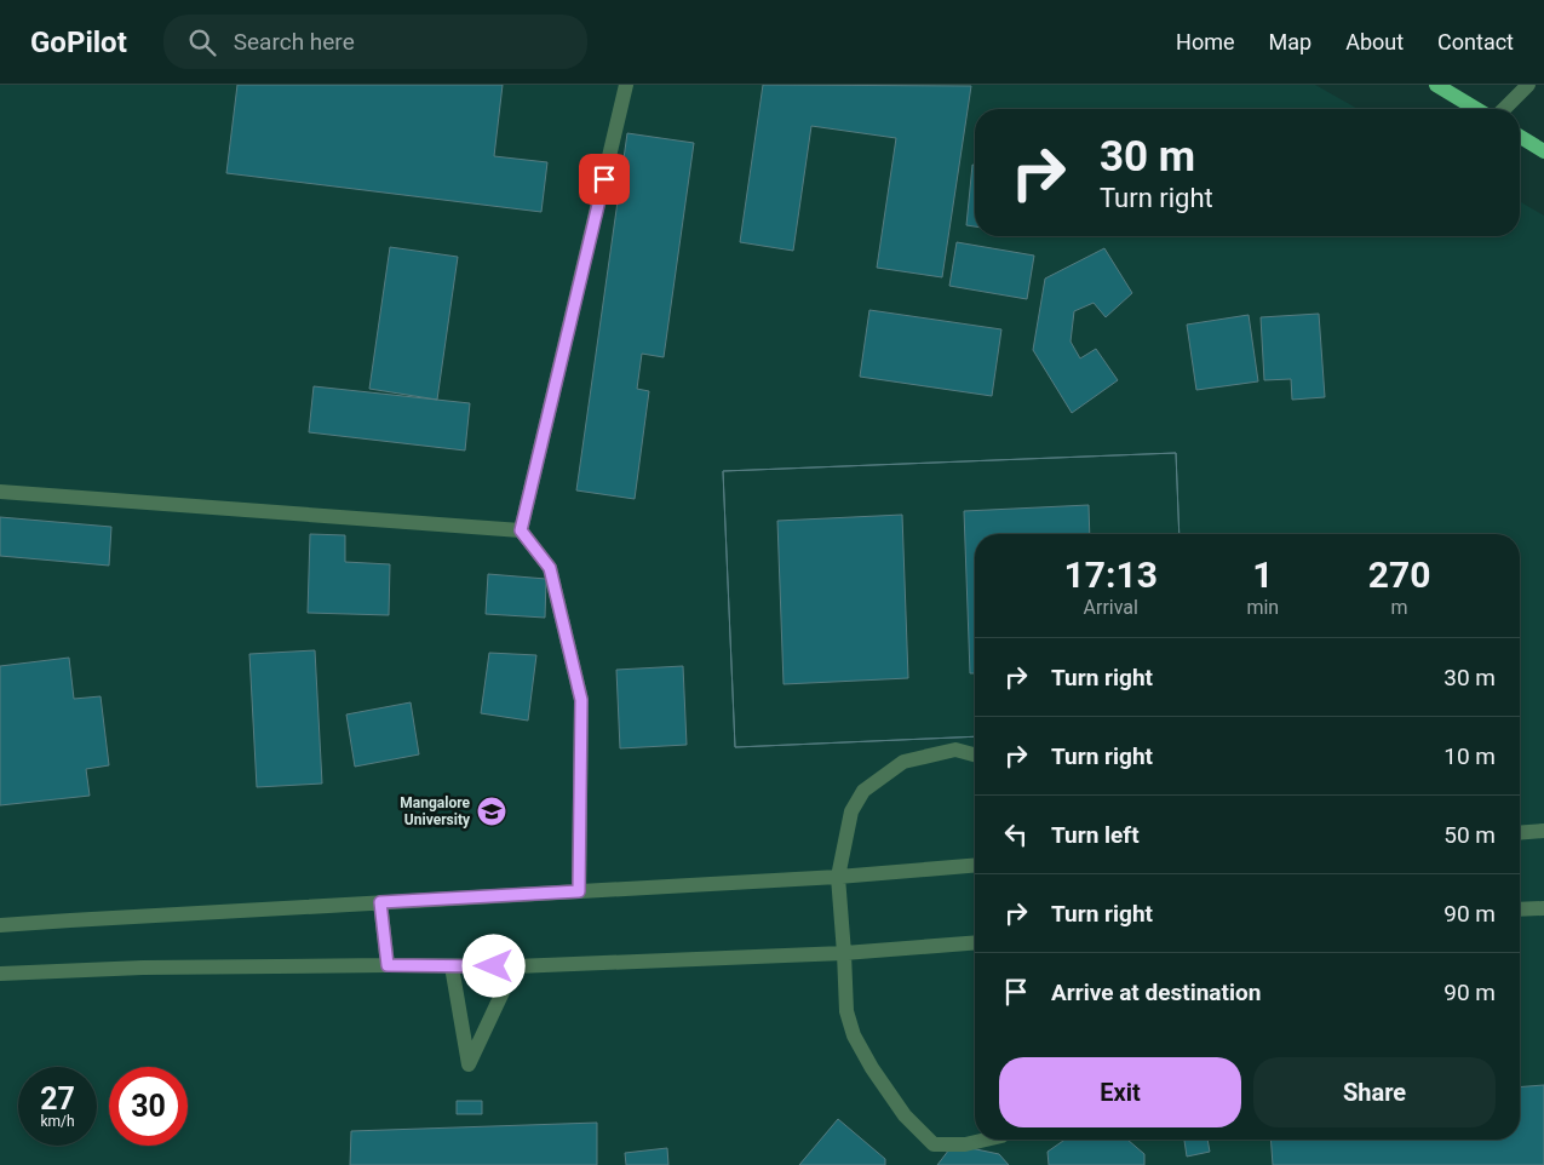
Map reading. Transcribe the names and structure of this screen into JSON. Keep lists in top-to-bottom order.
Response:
{
  "places": {
    "school or university": ["Mangalore University"]
  },
  "page": {
    "header": "GoPilot",
    "search": "Search here",
    "nav": [
      "Home",
      "Map",
      "About",
      "Contact"
    ],
    "turn": ["30 m", "Turn right"],
    "eta": [
      "17:13",
      "Arrival",
      "1",
      "min",
      "270",
      "m"
    ],
    "list": [
      {
        "name": "Turn right",
        "value": "30 m"
      },
      {
        "name": "Turn right",
        "value": "10 m"
      },
      {
        "name": "Turn left",
        "value": "50 m"
      },
      {
        "name": "Turn right",
        "value": "90 m"
      },
      {
        "name": "Arrive at destination",
        "value": "90 m"
      }
    ],
    "buttons": ["Exit", "Share"],
    "speed": "27 km/h",
    "limit": "30"
  }
}
